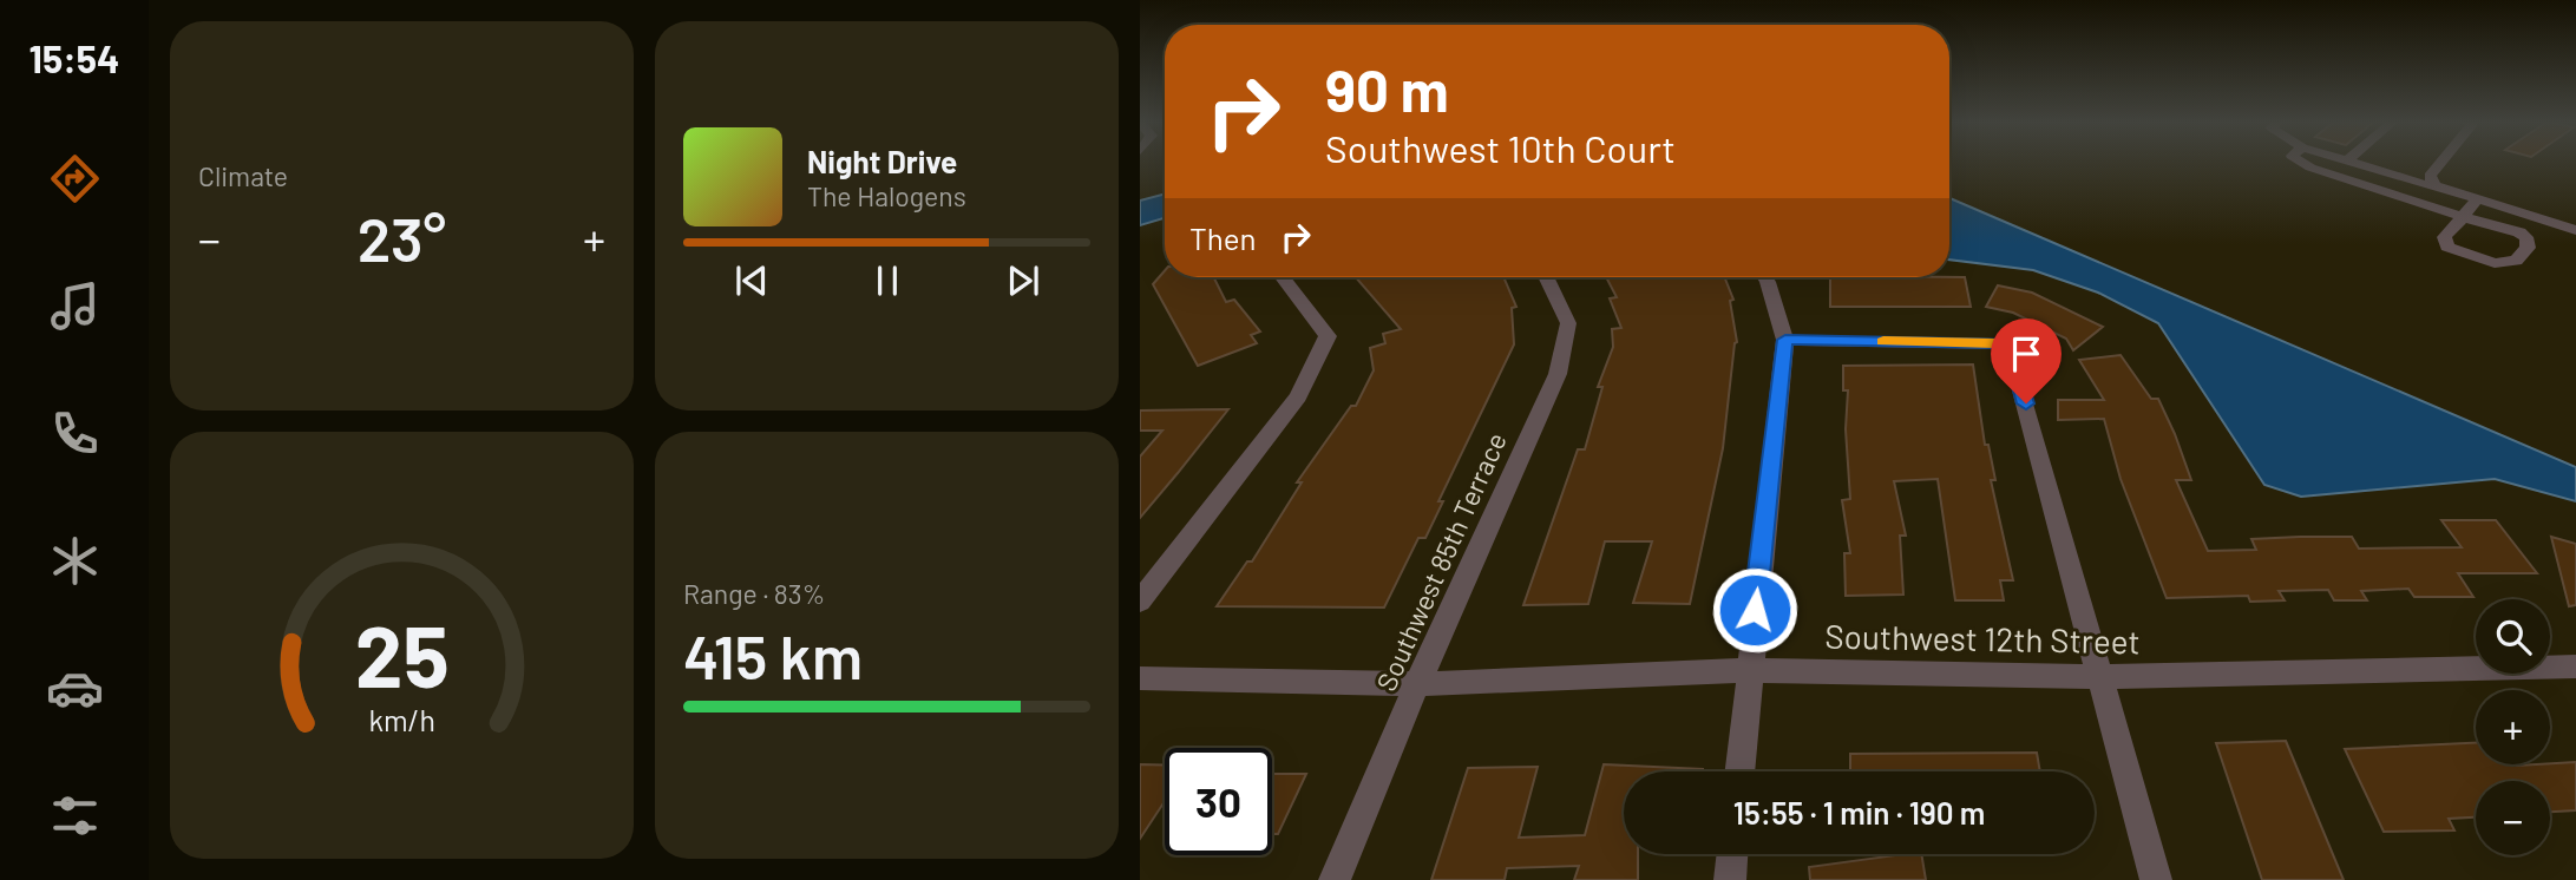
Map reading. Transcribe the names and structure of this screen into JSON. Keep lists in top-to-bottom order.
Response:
{
  "streets": {
    "street": ["Southwest 85th Terrace", "Southwest 12th Street"]
  },
  "crossings": [
    ["Southwest 85th Terrace", "Southwest 12th Street"]
  ],
  "page": {
    "tabs": "15:54",
    "tile": [
      "Climate",
      ["Range · 83%", "415 km"]
    ],
    "turn": ["90 m", "Southwest 10th Court"],
    "song": ["Night Drive", "The Halogens"],
    "then": "Then",
    "heat": ["−", "23°", "+"],
    "map_buttons": ["+", "−"],
    "limit": "30",
    "trip": "15:55 · 1 min · 190 m",
    "gauge": ["25", "km/h"]
  }
}
